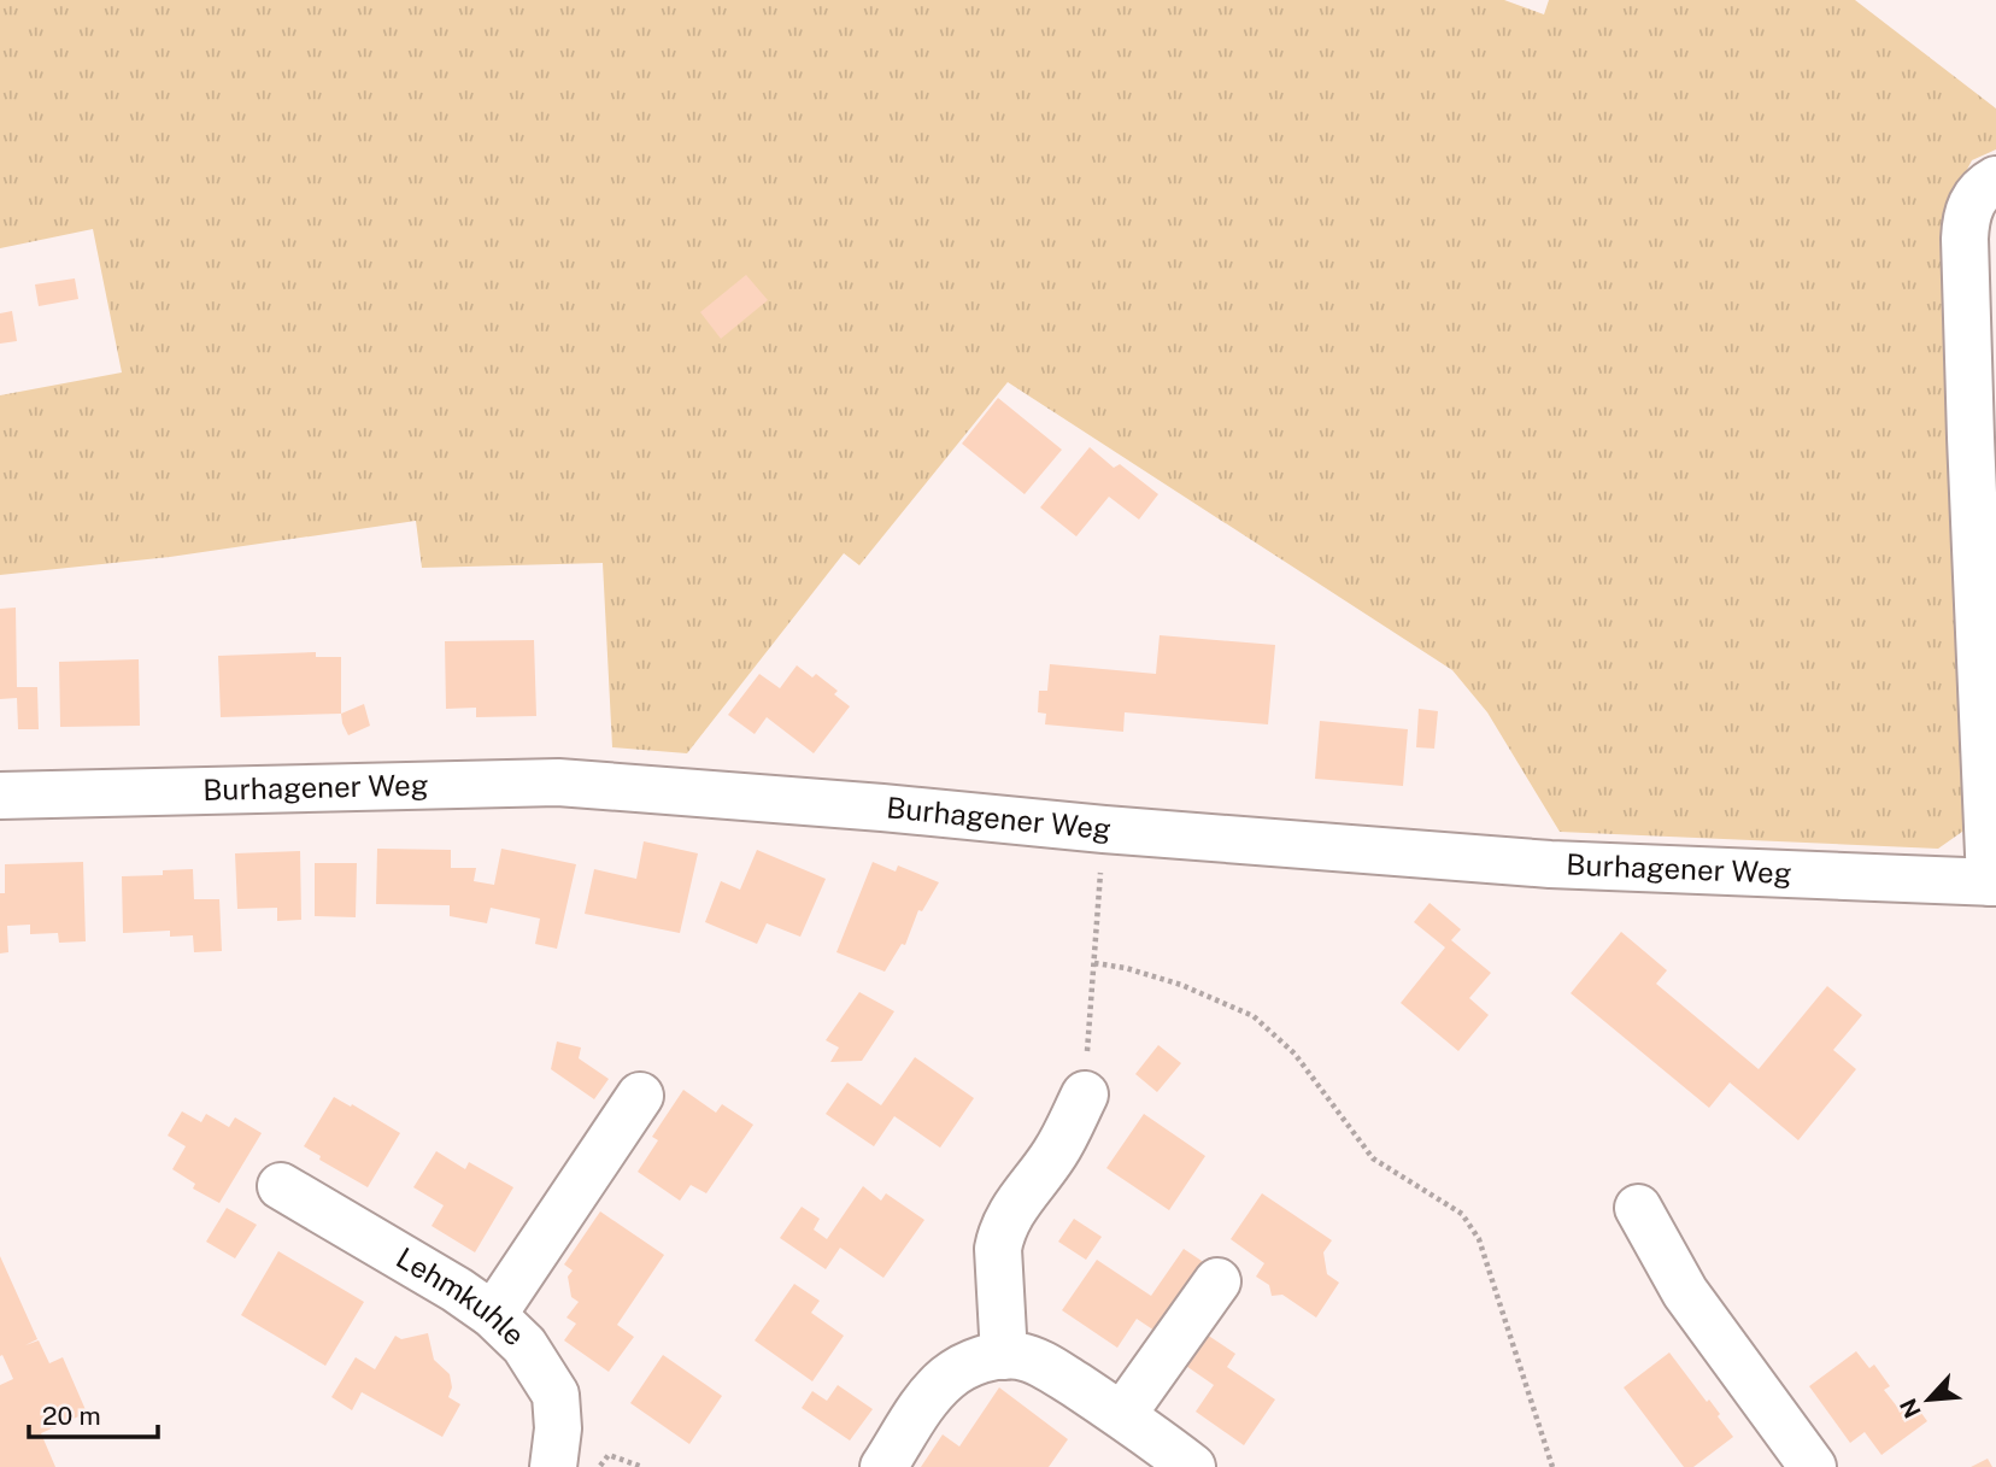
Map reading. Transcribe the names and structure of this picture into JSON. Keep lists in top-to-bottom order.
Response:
{
  "streets": {
    "street": ["Burhagener Weg", "Lehmkuhle"]
  },
  "scale_bar": "20 m",
  "north": "bottom left"
}
